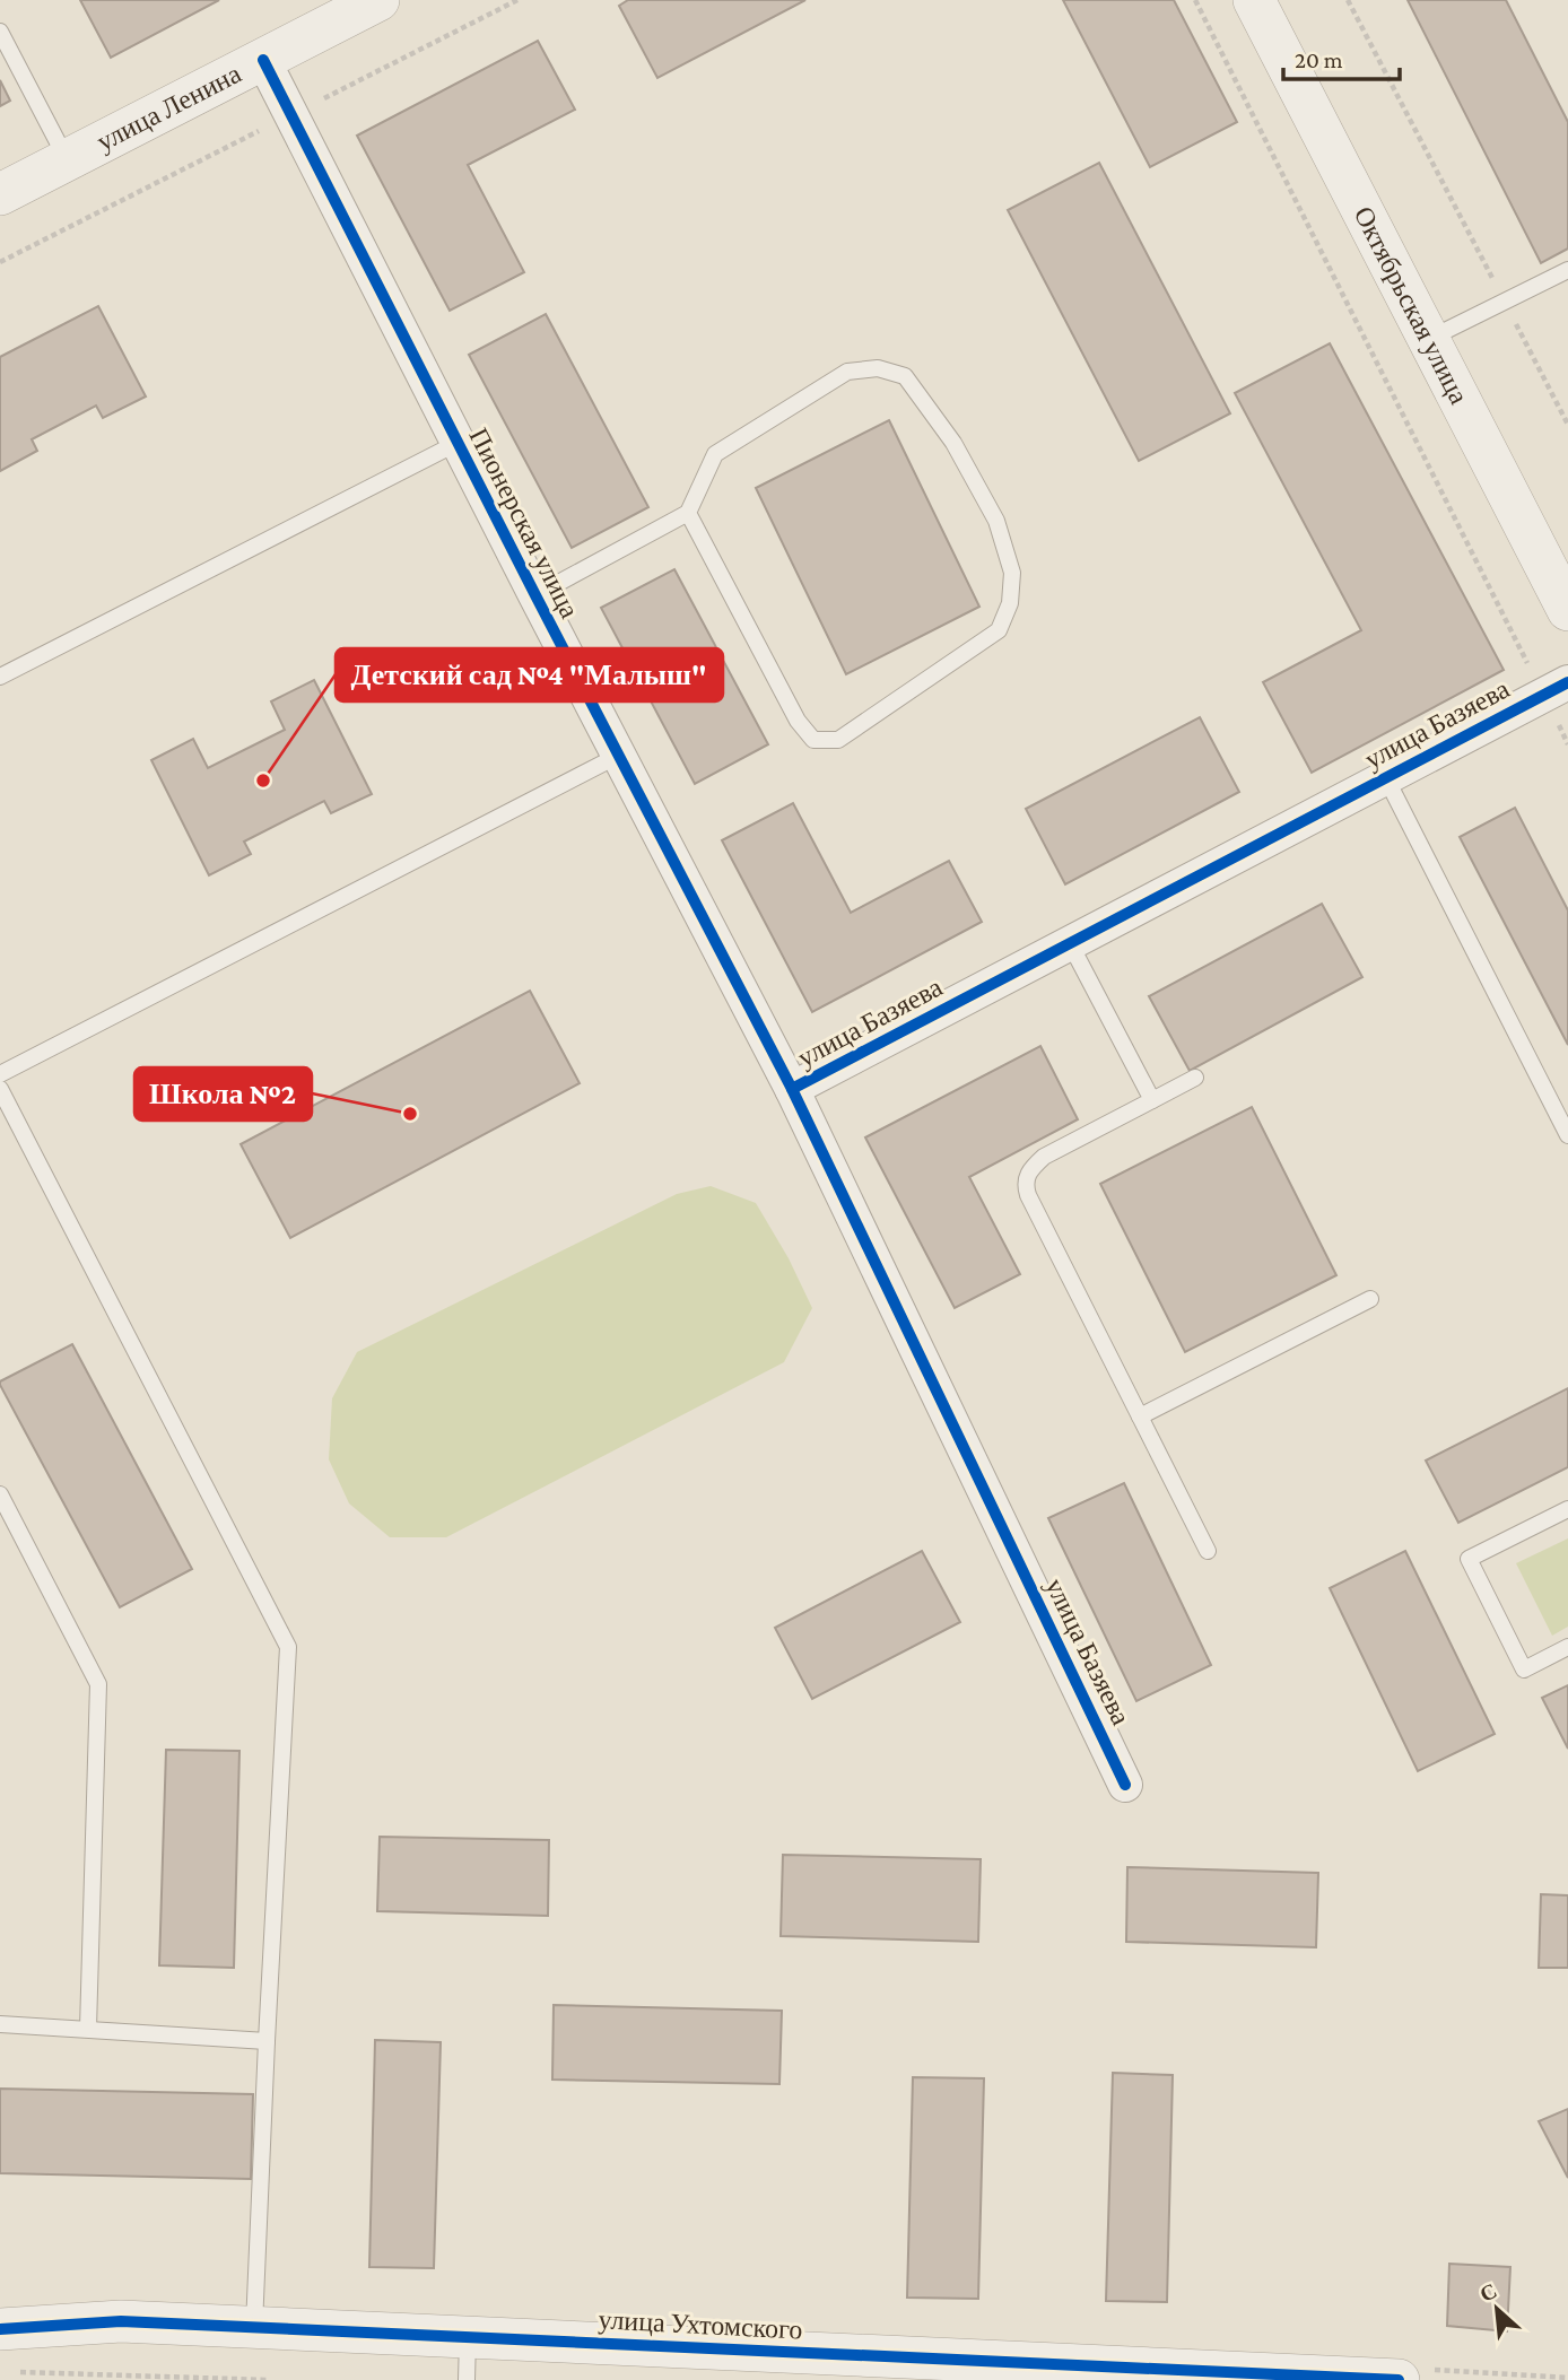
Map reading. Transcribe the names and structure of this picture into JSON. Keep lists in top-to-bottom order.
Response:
{
  "streets": {
    "street": [
      "улица Ленина",
      "Октябрьская улица",
      "Пионерская улица",
      "улица Базяева",
      "улица Ухтомского"
    ]
  },
  "crossings": [
    ["улица Ленина", "Пионерская улица"],
    ["Пионерская улица", "улица Базяева"]
  ],
  "places": ["Детский сад №4 \"Малыш\"", "Школа №2"],
  "scale_bar": "20 m",
  "north": "top left"
}
